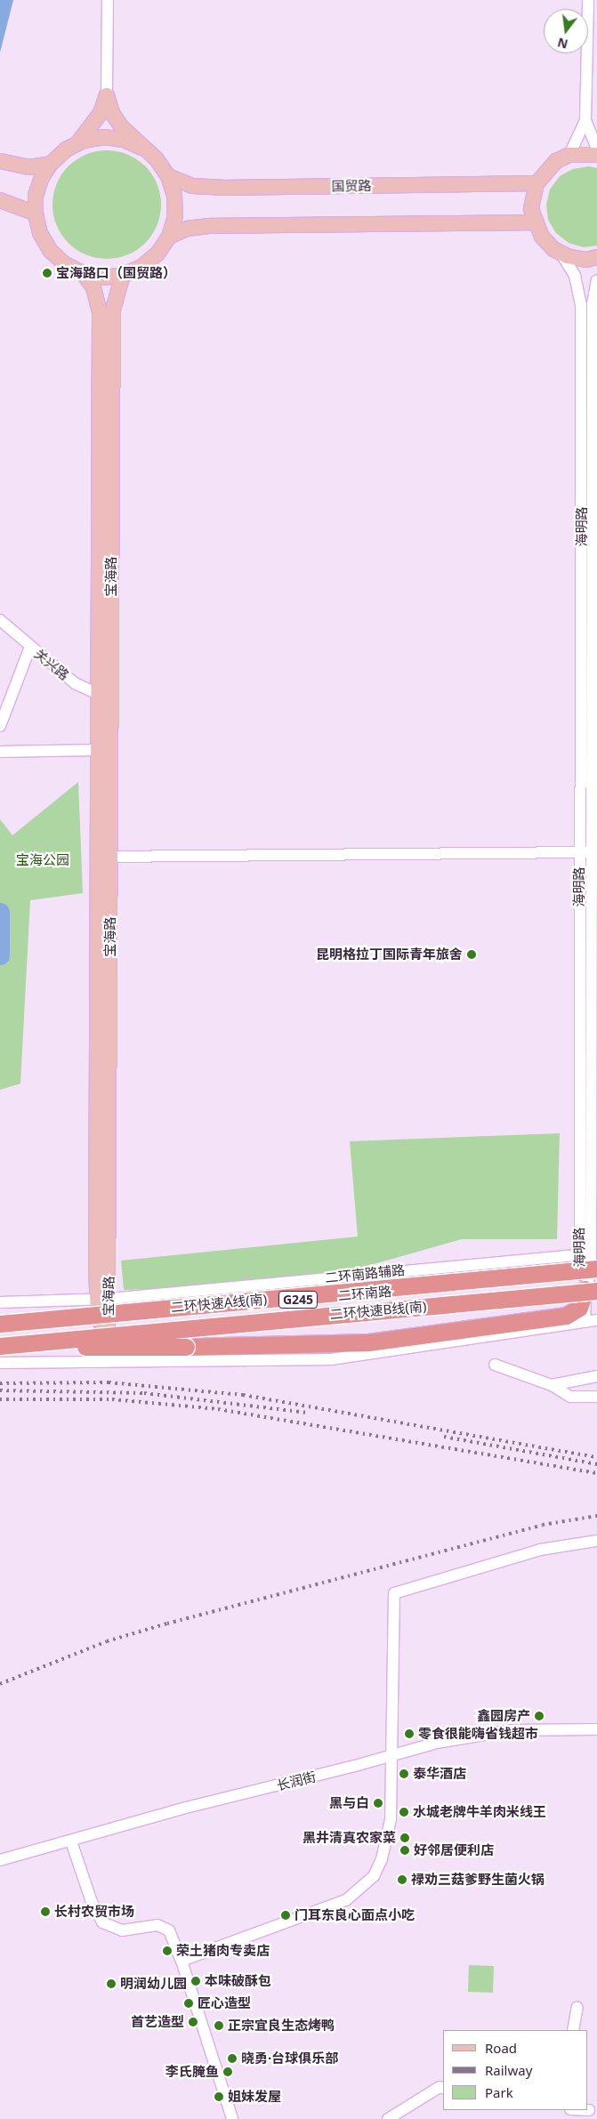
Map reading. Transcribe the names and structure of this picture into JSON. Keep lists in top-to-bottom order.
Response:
{
  "streets": {
    "highway": ["二环快速A线(南)", "二环快速B线(南)"],
    "main road": [
      "国贸路",
      "宝海路",
      "二环南路",
      "G245"
    ],
    "street": [
      "海明路",
      "关兴路",
      "二环南路辅路",
      "长润街"
    ]
  },
  "crossings": [
    ["国贸路", "宝海路"],
    ["海明路", "二环南路辅路"],
    ["海明路", "二环南路"],
    ["海明路", "二环快速A线(南)"],
    ["海明路", "二环快速B线(南)"],
    ["宝海路", "关兴路"],
    ["宝海路", "二环南路辅路"],
    ["宝海路", "二环南路"],
    ["二环南路辅路", "二环南路"],
    ["二环南路辅路", "二环快速A线(南)"],
    ["二环南路辅路", "二环快速B线(南)"],
    ["二环南路", "二环快速A线(南)"],
    ["二环南路", "二环快速B线(南)"],
    ["二环快速A线(南)", "二环快速B线(南)"]
  ],
  "parks": ["宝海公园"],
  "places": [
    "宝海路口（国贸路）",
    "昆明格拉丁国际青年旅舍",
    "鑫园房产",
    "零食很能嗨省钱超市",
    "泰华酒店",
    "黑与白",
    "水城老牌牛羊肉米线王",
    "黑井清真农家菜",
    "好邻居便利店",
    "禄劝三菇爹野生菌火锅",
    "长村农贸市场",
    "门耳东良心面点小吃",
    "荣土猪肉专卖店",
    "本味破酥包",
    "明润幼儿园",
    "匠心造型",
    "首艺造型",
    "正宗宜良生态烤鸭",
    "晓勇·台球俱乐部",
    "李氏腌鱼",
    "姐妹发屋"
  ],
  "legend": ["Road", "Railway", "Park"],
  "north": "bottom"
}
